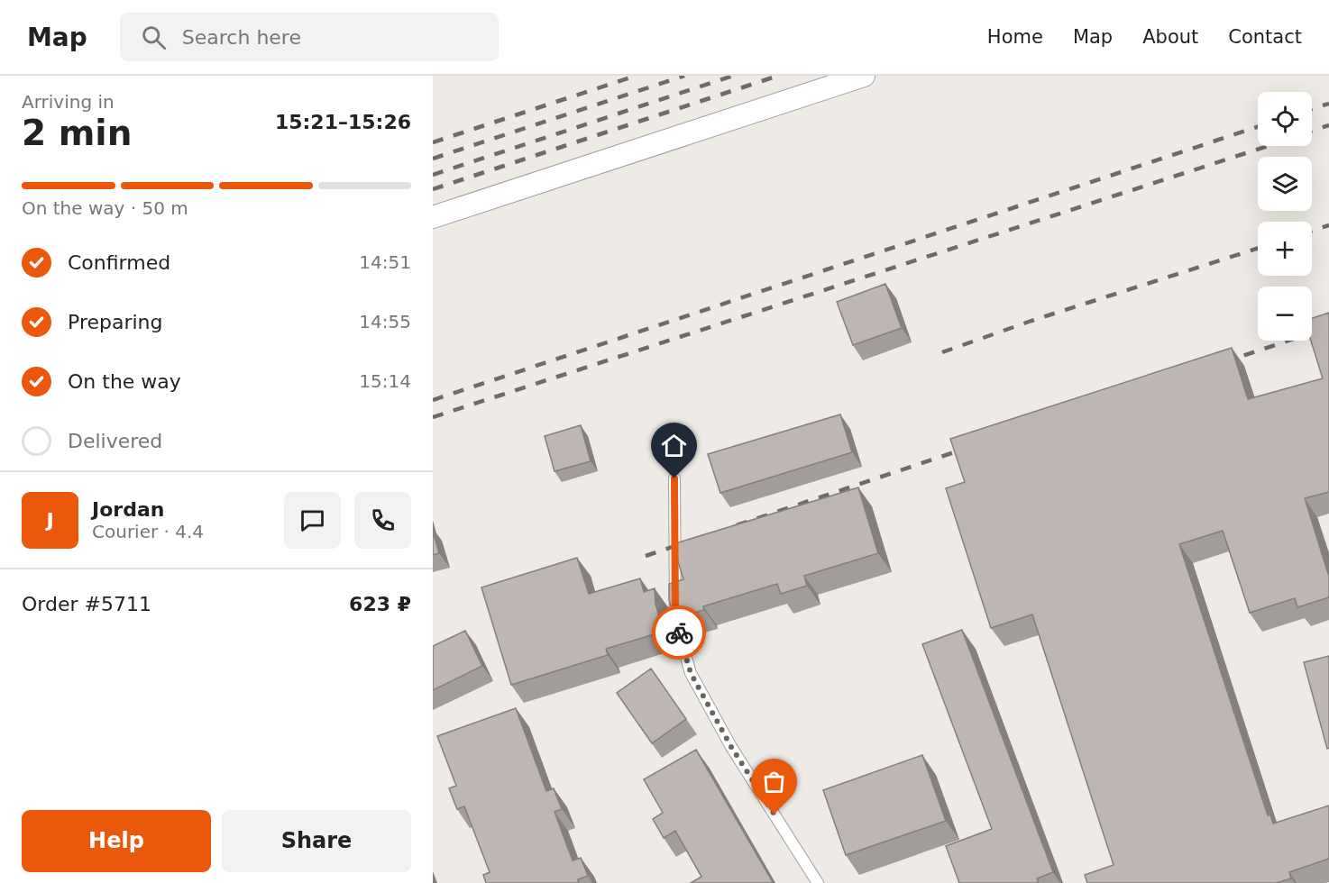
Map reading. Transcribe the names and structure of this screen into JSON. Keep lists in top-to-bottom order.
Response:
{
  "page": {
    "header": "Map",
    "search": "Search here",
    "nav": [
      "Home",
      "Map",
      "About",
      "Contact"
    ],
    "heading": ["2 min", "Arriving in", "15:21–15:26"],
    "panel": [
      "Jordan",
      "Courier · 4.4",
      "Order #5711",
      "623 ₽"
    ],
    "map_buttons": ["+", "−"],
    "bar": "On the way · 50 m",
    "list": [
      ["Confirmed", "14:51"],
      ["Preparing", "14:55"],
      ["On the way", "15:14"],
      "Delivered"
    ],
    "round": "J",
    "buttons": ["Help", "Share"]
  }
}
